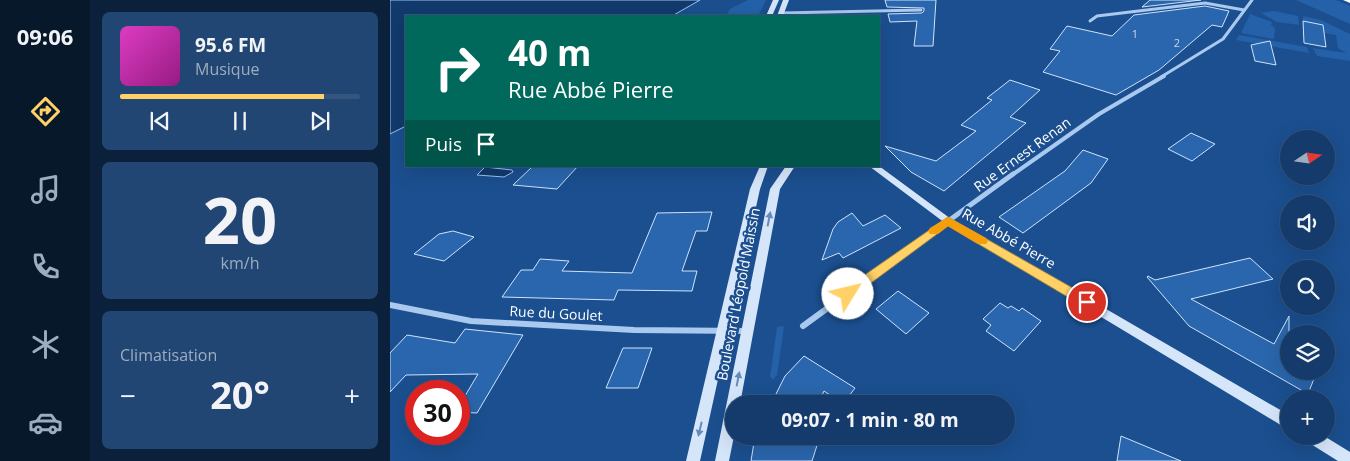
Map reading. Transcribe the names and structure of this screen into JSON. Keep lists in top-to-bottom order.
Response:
{
  "streets": {
    "street": [
      "Rue Ernest Renan",
      "Rue Abbé Pierre",
      "Boulevard Léopold Maissin",
      "Rue du Goulet"
    ]
  },
  "crossings": [
    ["Rue Ernest Renan", "Rue Abbé Pierre"],
    ["Boulevard Léopold Maissin", "Rue du Goulet"]
  ],
  "house_numbers": ["1", "2"],
  "north": "right",
  "page": {
    "tabs": "09:06",
    "turn": ["40 m", "Rue Abbé Pierre"],
    "song": ["95.6 FM", "Musique"],
    "then": "Puis",
    "map_buttons": "+",
    "tile": [
      ["20", "km/h"],
      "Climatisation"
    ],
    "heat": ["−", "20°", "+"],
    "limit": "30",
    "trip": "09:07 · 1 min · 80 m"
  }
}
